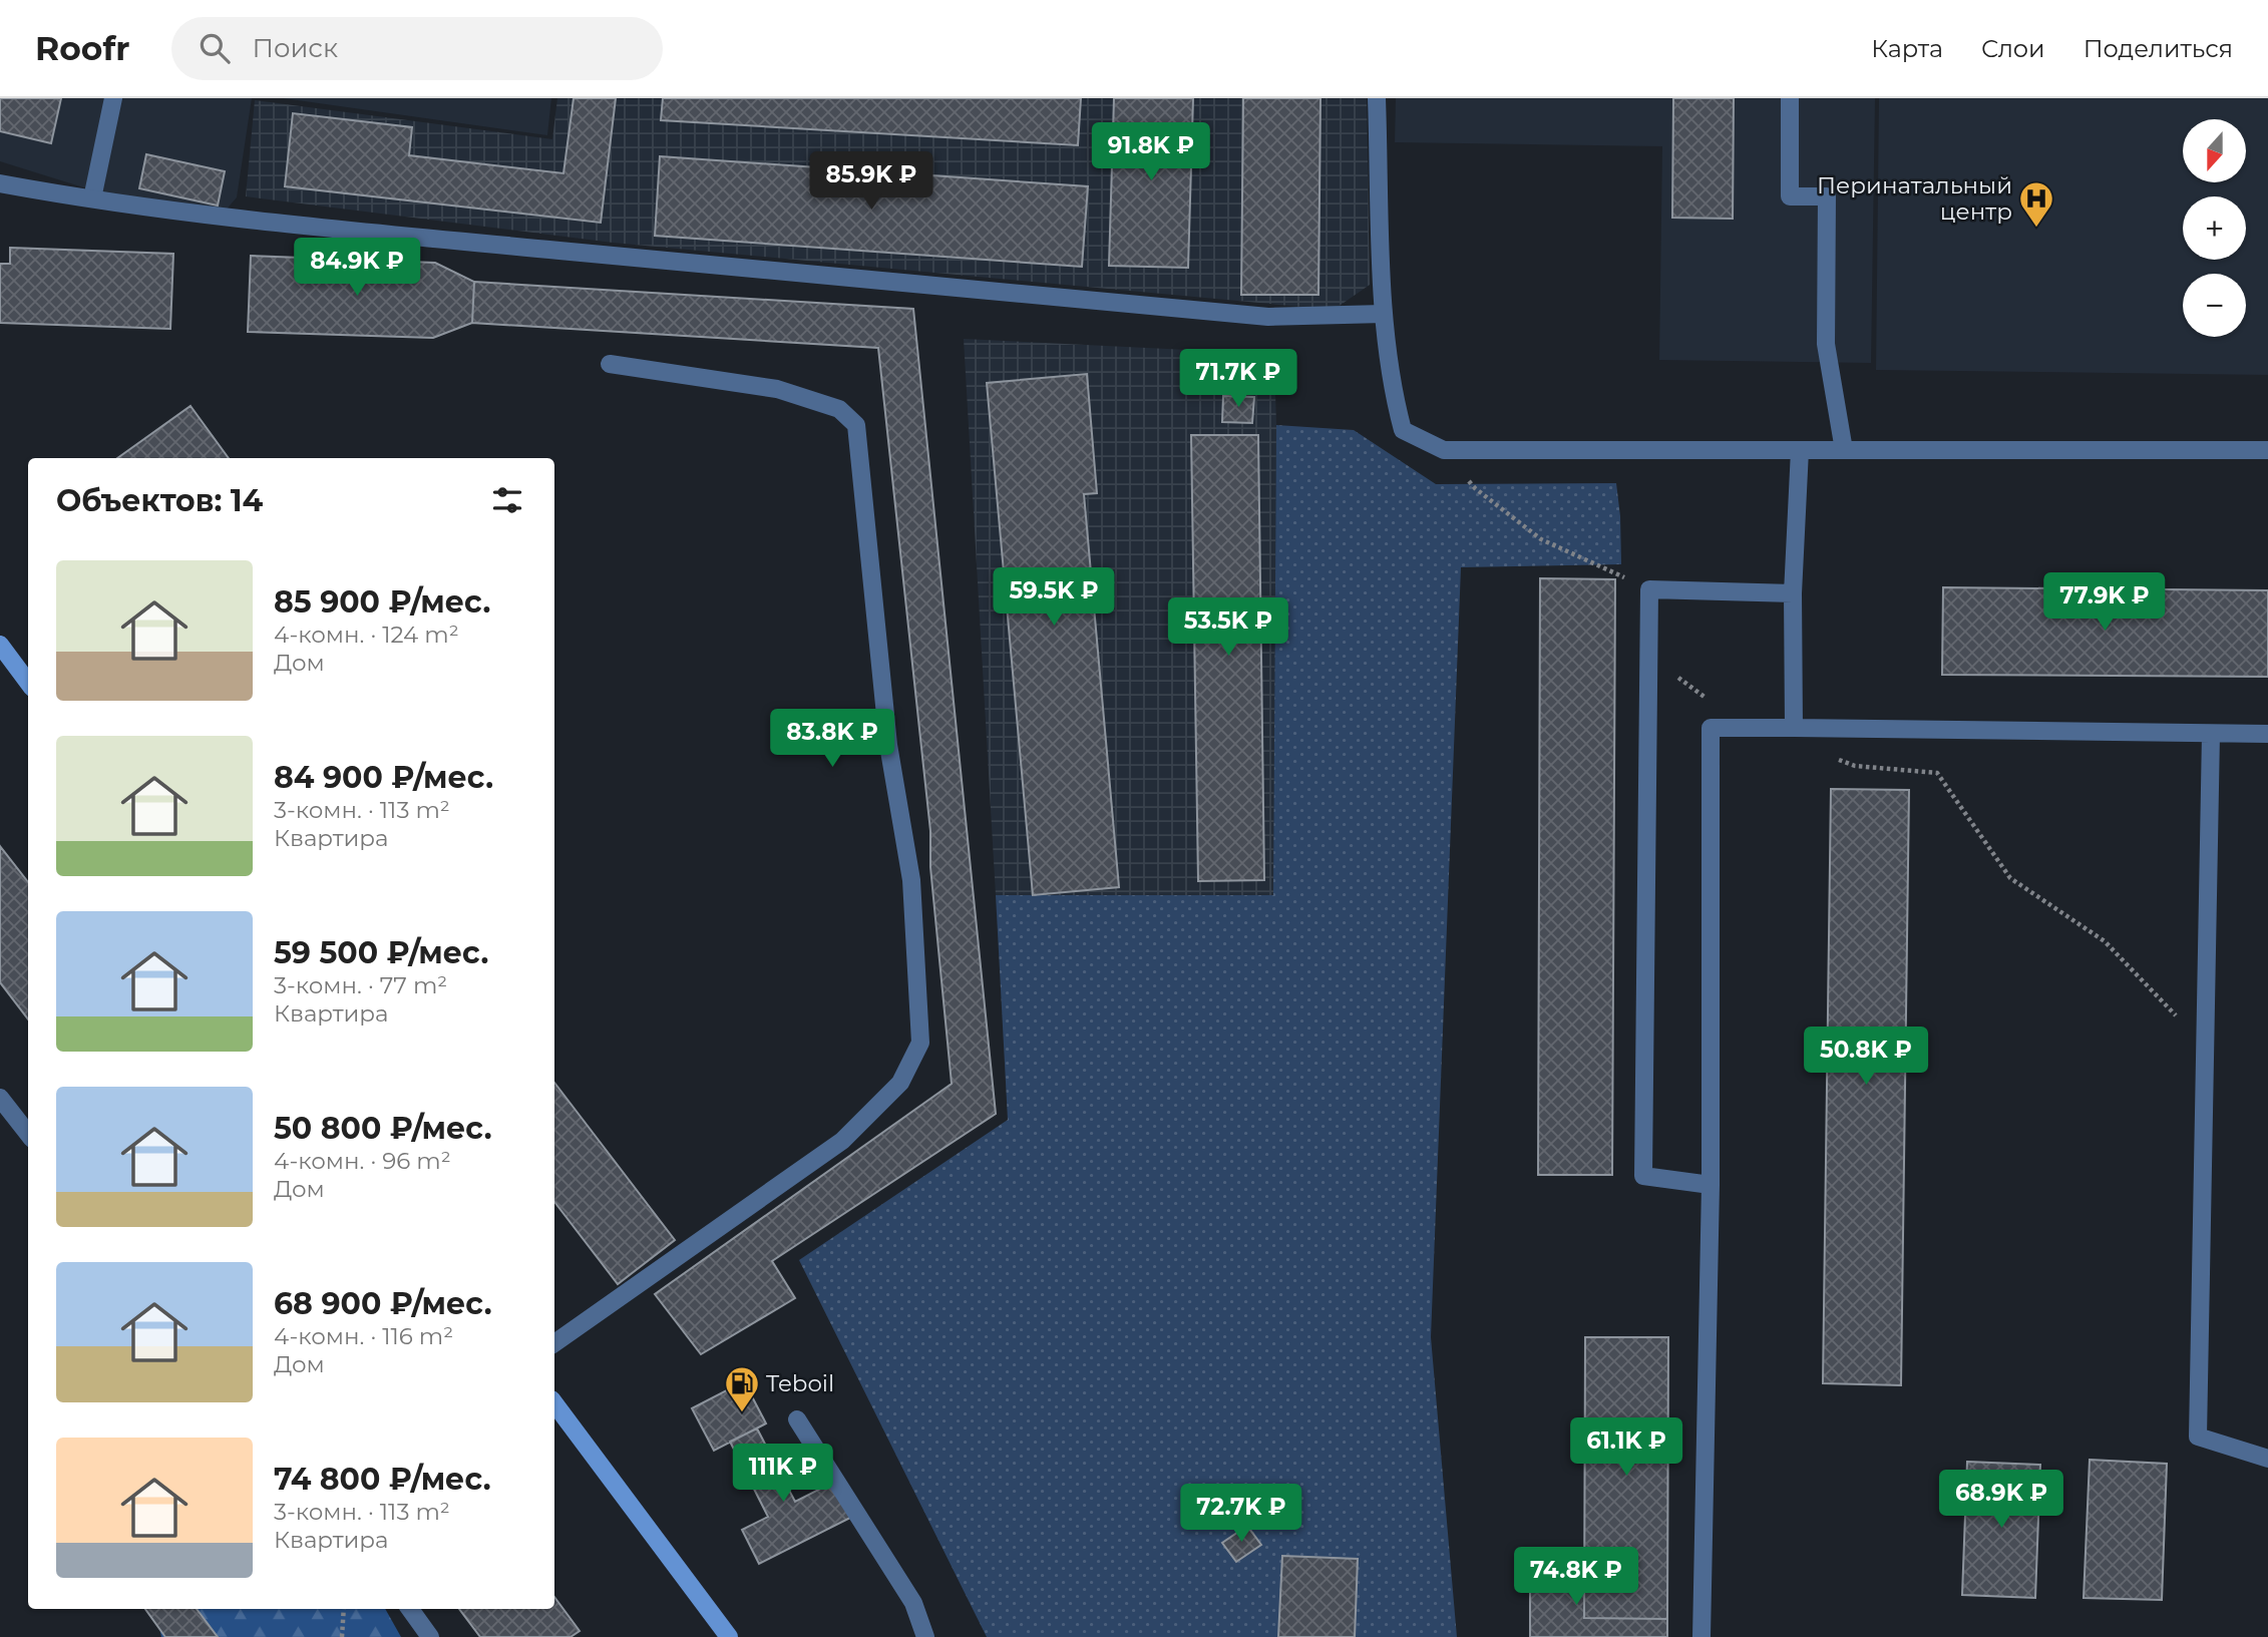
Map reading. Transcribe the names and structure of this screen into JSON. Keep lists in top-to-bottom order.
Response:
{
  "places": {
    "hospital": ["Перинатальный центр"],
    "fuel station": ["Teboil"]
  },
  "north": "bottom",
  "page": {
    "header": "Roofr",
    "search": "Поиск",
    "nav": ["Карта", "Слои", "Поделиться"],
    "map_buttons": ["+", "−"],
    "price": [
      "91.8K ₽",
      "85.9K ₽",
      "84.9K ₽",
      "71.7K ₽",
      "59.5K ₽",
      "77.9K ₽",
      "53.5K ₽",
      "83.8K ₽",
      "50.8K ₽",
      "61.1K ₽",
      "111K ₽",
      "68.9K ₽",
      "72.7K ₽",
      "74.8K ₽"
    ],
    "heading": "Объектов: 14",
    "list": [
      {
        "name": "85 900 ₽/мес.",
        "note": "4-комн. · 124 m² · Дом"
      },
      {
        "name": "84 900 ₽/мес.",
        "note": "3-комн. · 113 m² · Квартира"
      },
      {
        "name": "59 500 ₽/мес.",
        "note": "3-комн. · 77 m² · Квартира"
      },
      {
        "name": "50 800 ₽/мес.",
        "note": "4-комн. · 96 m² · Дом"
      },
      {
        "name": "68 900 ₽/мес.",
        "note": "4-комн. · 116 m² · Дом"
      },
      {
        "name": "74 800 ₽/мес.",
        "note": "3-комн. · 113 m² · Квартира"
      }
    ]
  }
}
